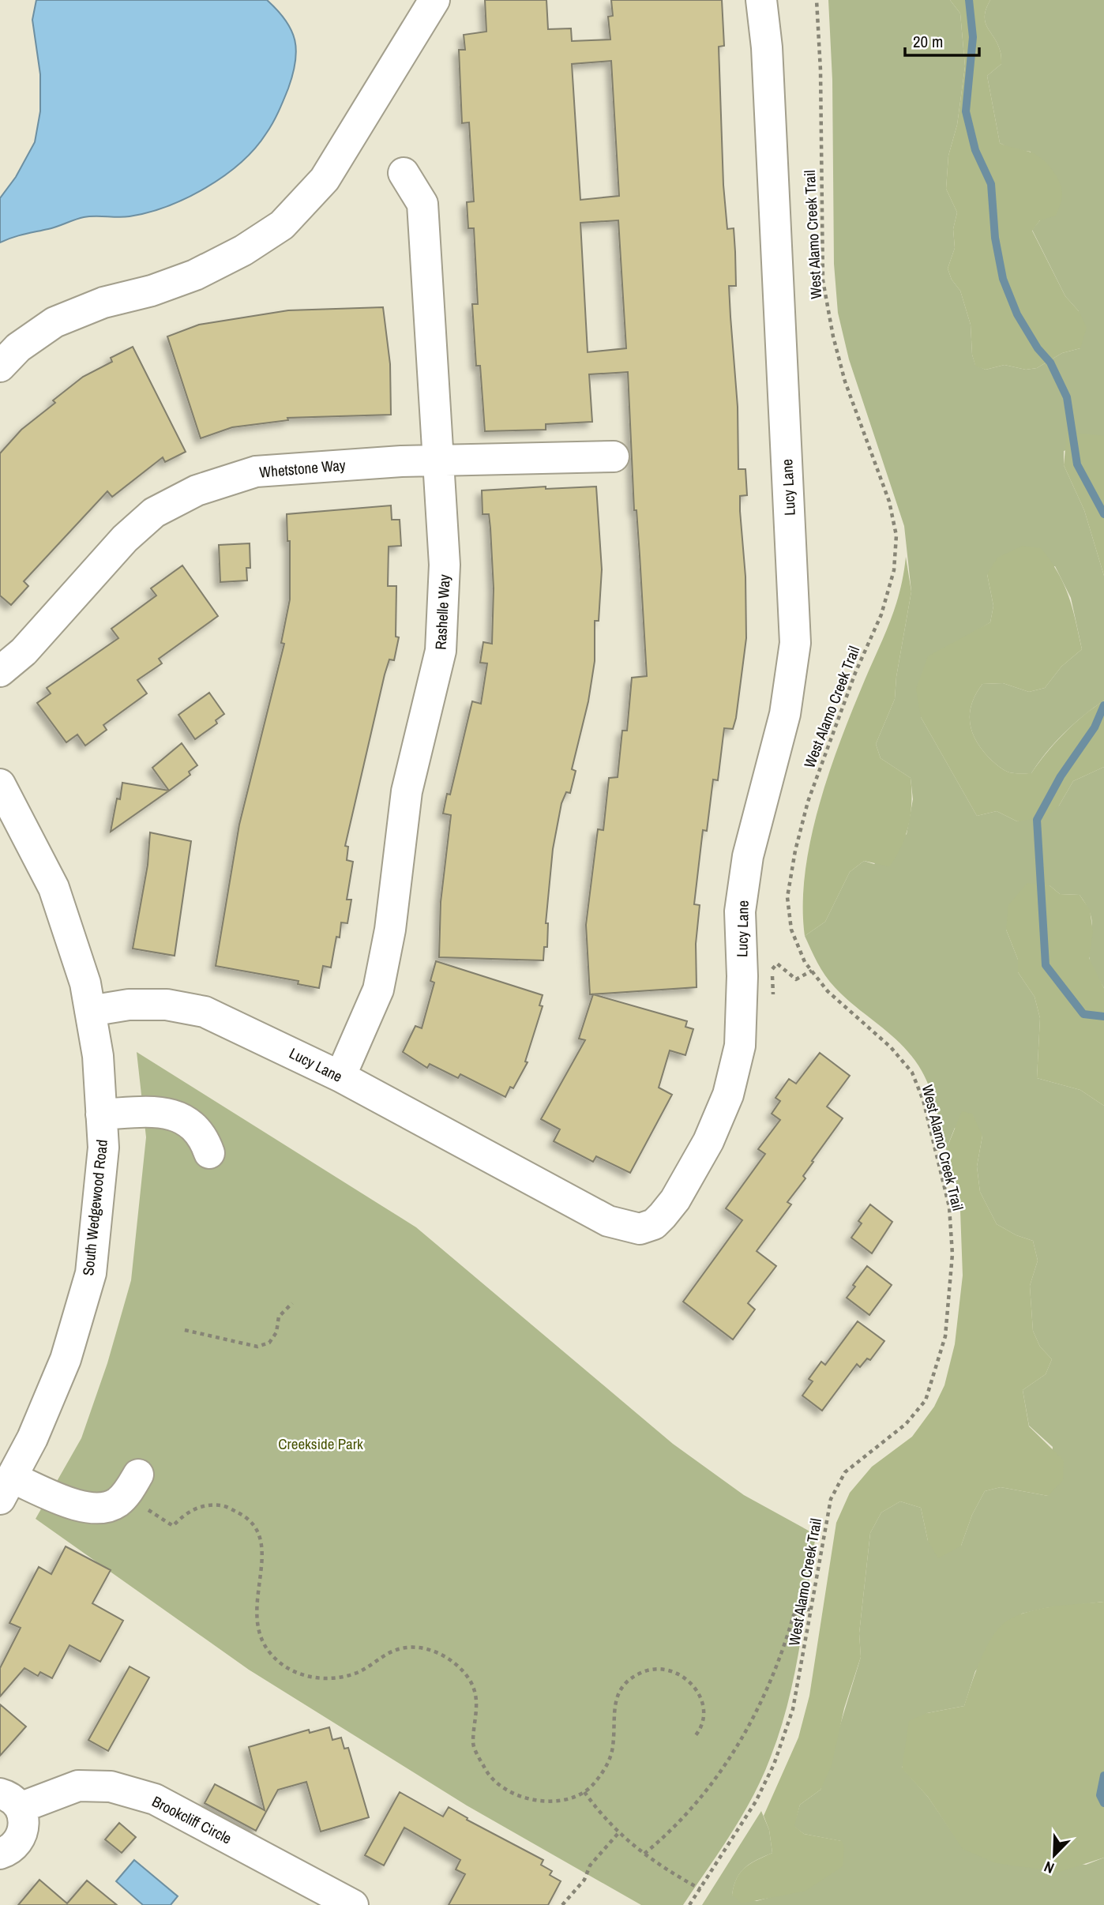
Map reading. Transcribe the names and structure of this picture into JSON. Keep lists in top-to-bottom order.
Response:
{
  "streets": {
    "street": [
      "Whetstone Way",
      "Lucy Lane",
      "Rashelle Way",
      "South Wedgewood Road",
      "Brookcliff Circle"
    ],
    "path": ["West Alamo Creek Trail"]
  },
  "crossings": [
    ["Whetstone Way", "Rashelle Way"],
    ["Lucy Lane", "Rashelle Way"],
    ["Lucy Lane", "South Wedgewood Road"]
  ],
  "parks": ["Creekside Park"],
  "scale_bar": "20 m",
  "north": "bottom left"
}
